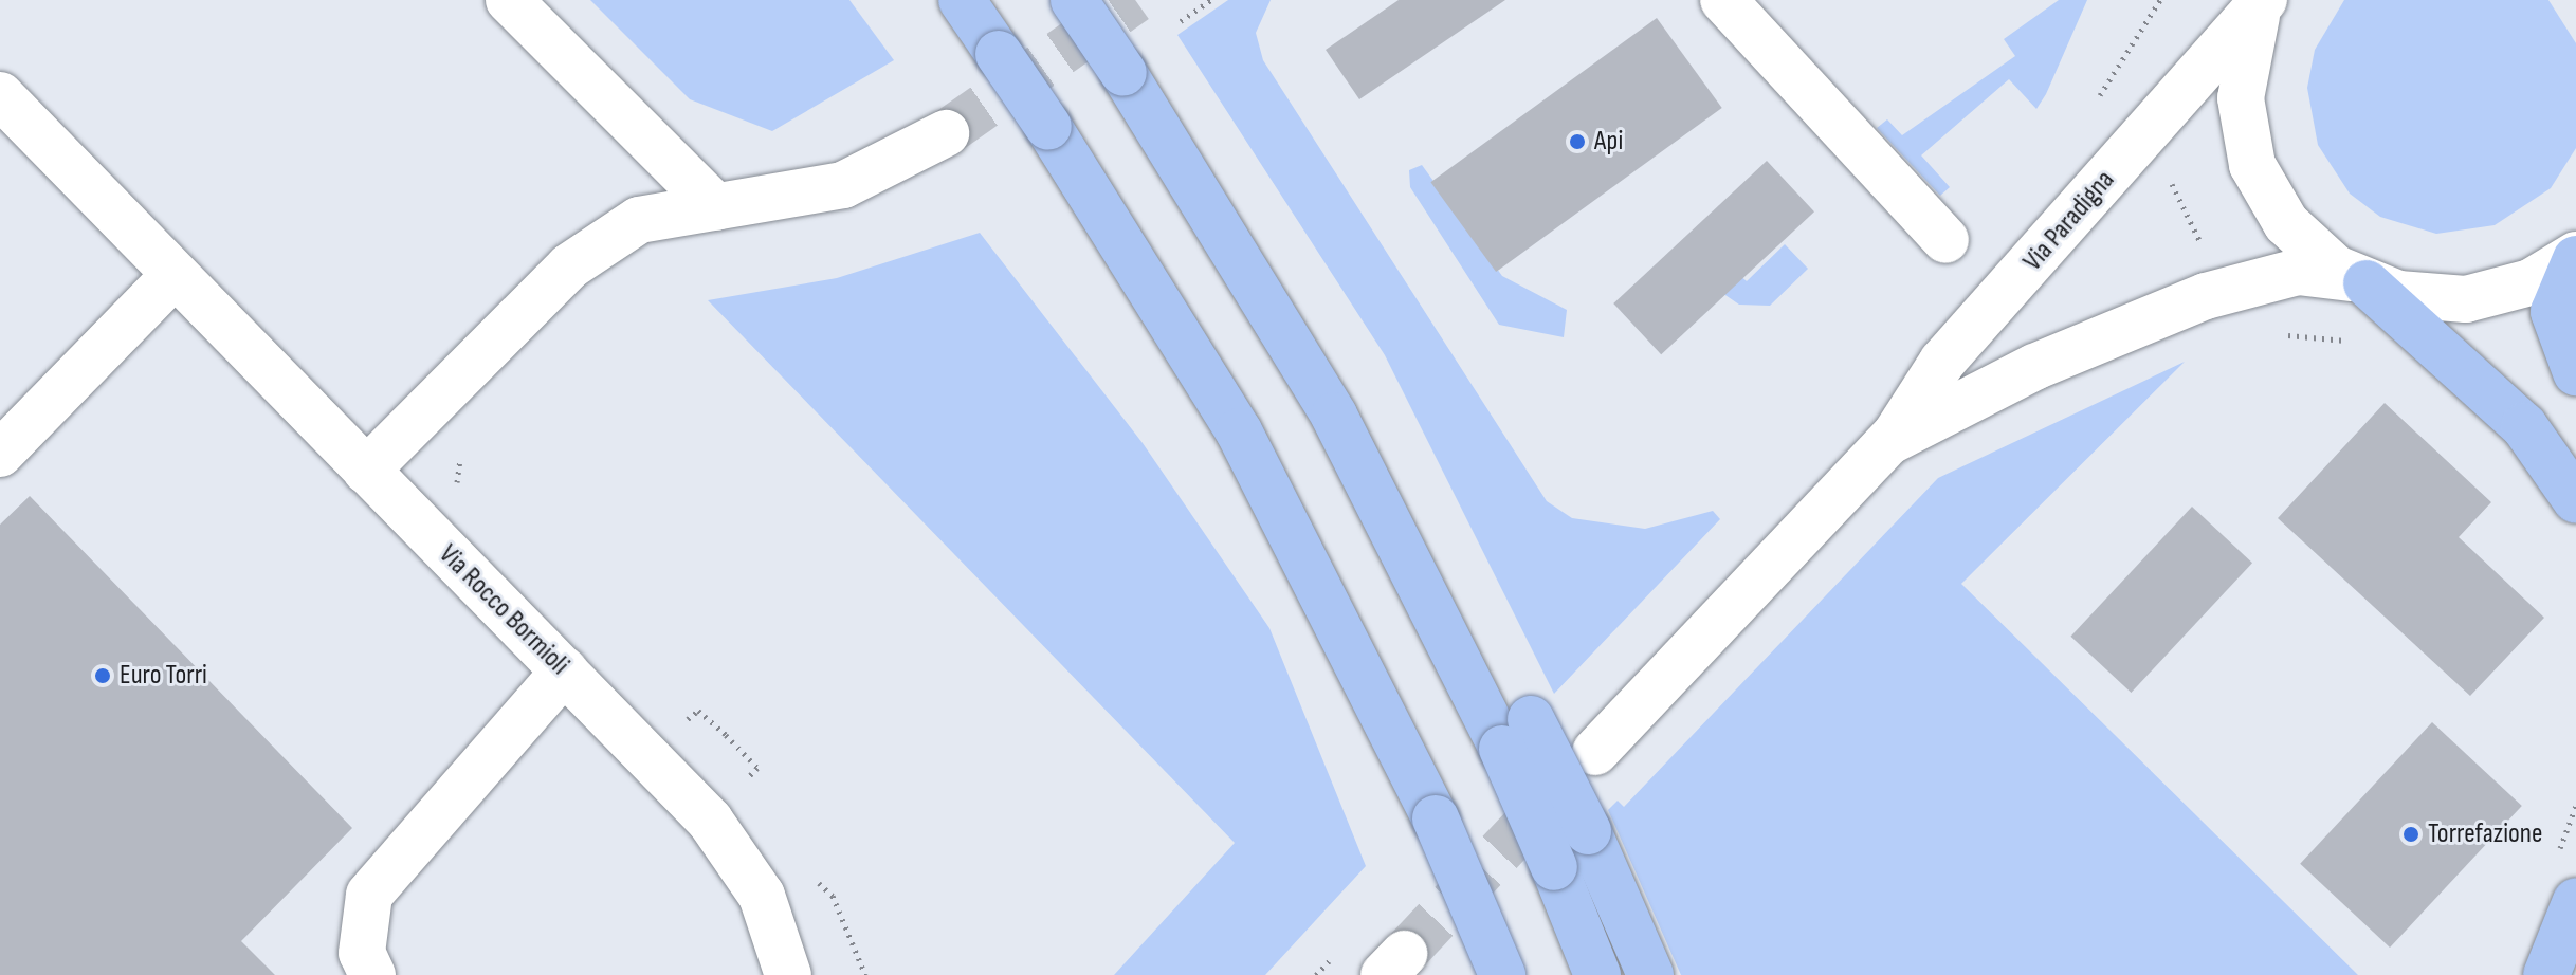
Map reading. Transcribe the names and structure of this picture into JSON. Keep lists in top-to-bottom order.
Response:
{
  "streets": {
    "street": ["Via Paradigna", "Via Rocco Bormioli"]
  },
  "places": ["Api", "Euro Torri", "Torrefazione"]
}
